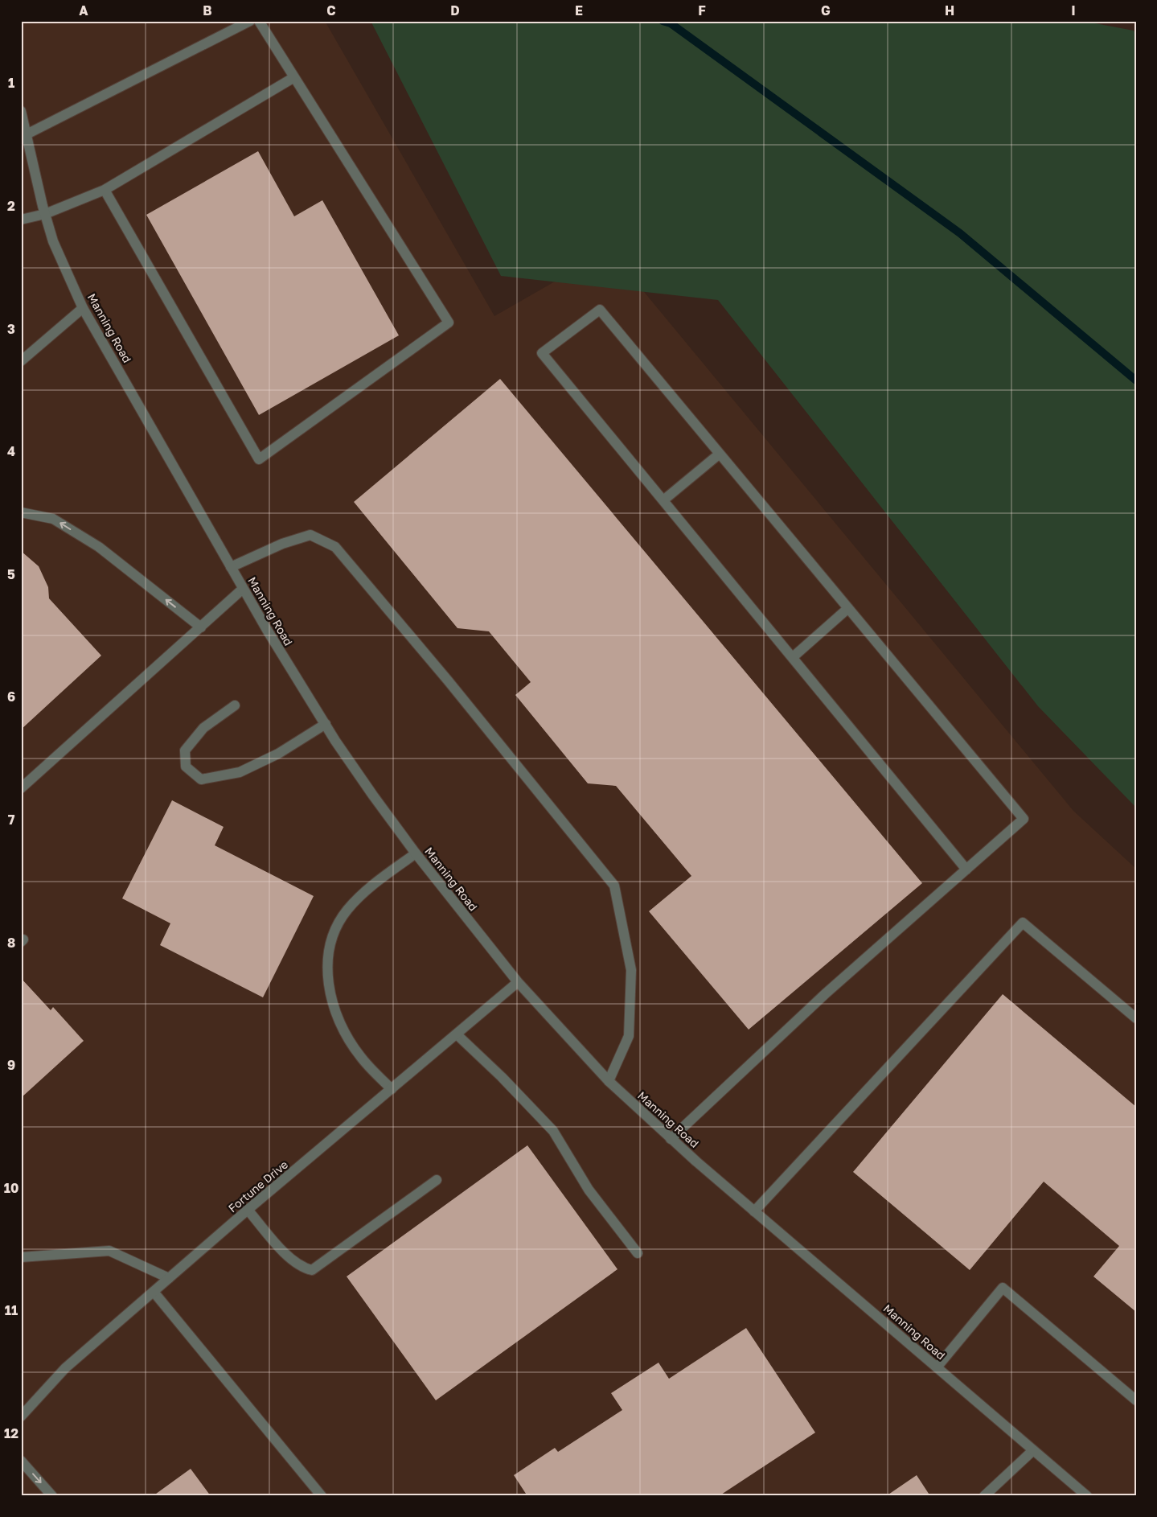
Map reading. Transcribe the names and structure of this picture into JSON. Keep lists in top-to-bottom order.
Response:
{
  "streets": {
    "street": ["Manning Road", "Fortune Drive"]
  },
  "crossings": [
    ["Manning Road", "Fortune Drive"]
  ],
  "grid": {
    "columns": [
      "A",
      "B",
      "C",
      "D",
      "E",
      "F",
      "G",
      "H",
      "I"
    ],
    "rows": [
      "1",
      "2",
      "3",
      "4",
      "5",
      "6",
      "7",
      "8",
      "9",
      "10",
      "11",
      "12"
    ]
  }
}
